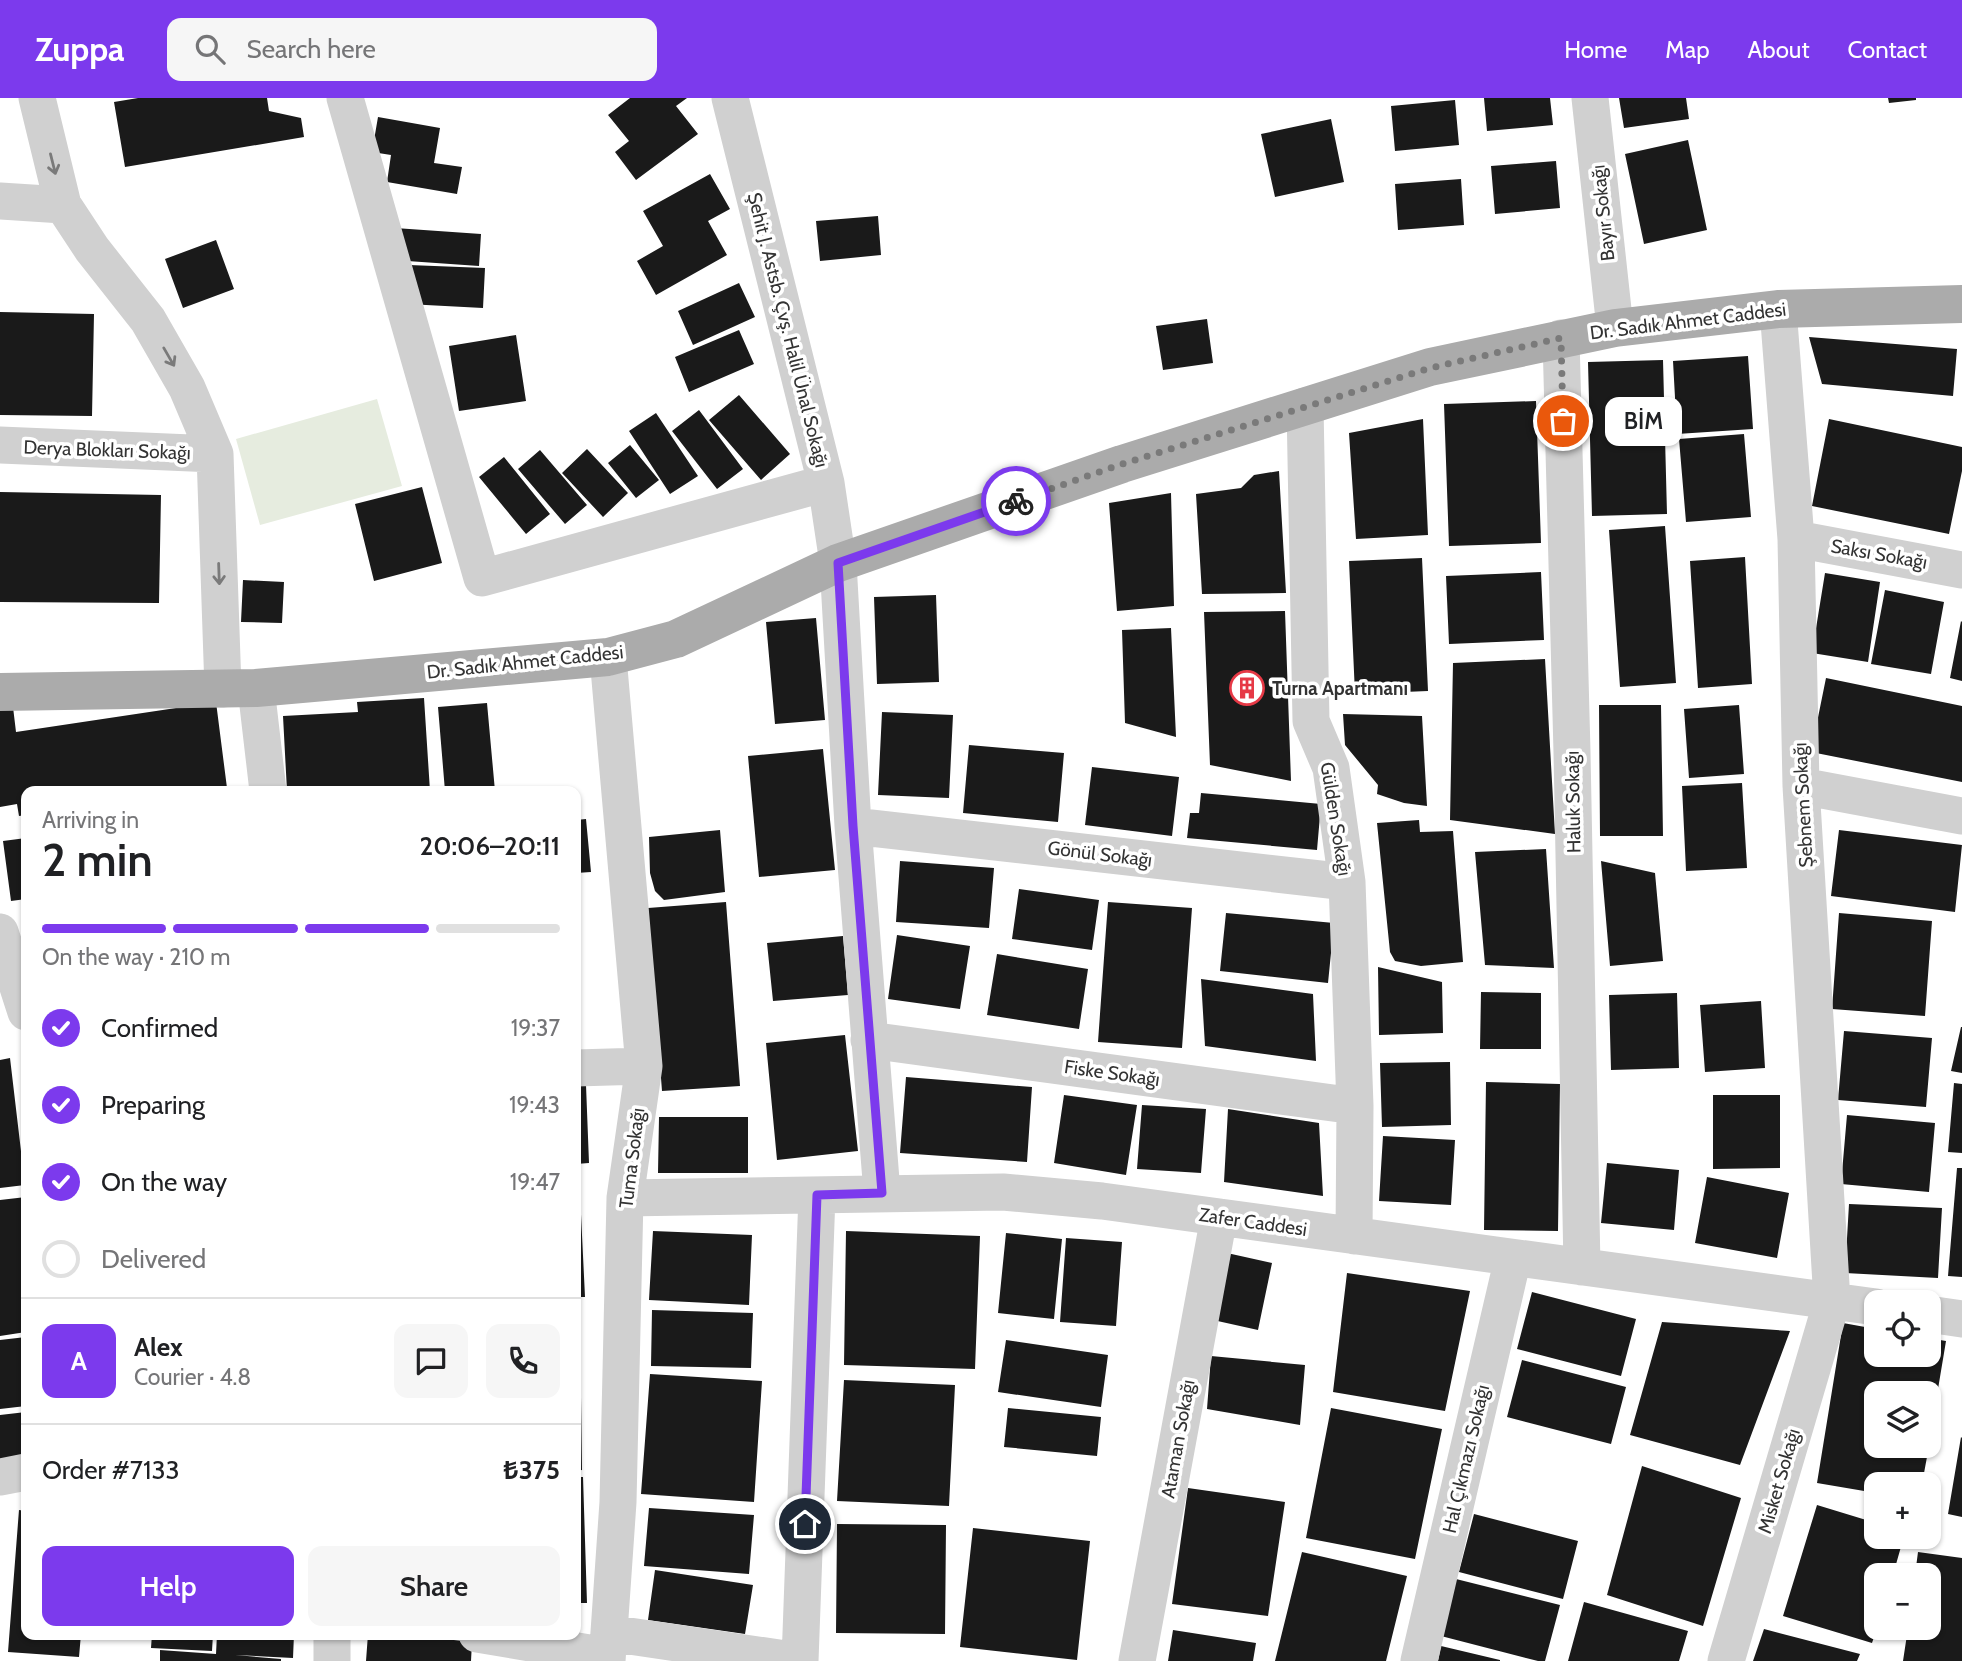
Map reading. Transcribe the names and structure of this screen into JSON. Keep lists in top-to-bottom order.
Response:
{
  "streets": {
    "main road": ["Dr. Sadık Ahmet Caddesi"],
    "street": [
      "Bayır Sokağı",
      "Şehit J. Astsb. Çvş. Halil Ünal Sokağı",
      "Derya Blokları Sokağı",
      "Saksı Sokağı",
      "Haluk Sokağı",
      "Şebnem Sokağı",
      "Gülden Sokağı",
      "Gönül Sokağı",
      "Fiske Sokağı",
      "Tuma Sokağı",
      "Zafer Caddesi",
      "Ataman Sokağı",
      "Hal Çıkmazı Sokağı",
      "Misket Sokağı"
    ]
  },
  "crossings": [
    ["Bayır Sokağı", "Dr. Sadık Ahmet Caddesi"],
    ["Dr. Sadık Ahmet Caddesi", "Şehit J. Astsb. Çvş. Halil Ünal Sokağı"],
    ["Dr. Sadık Ahmet Caddesi", "Haluk Sokağı"],
    ["Dr. Sadık Ahmet Caddesi", "Şebnem Sokağı"],
    ["Dr. Sadık Ahmet Caddesi", "Gülden Sokağı"],
    ["Dr. Sadık Ahmet Caddesi", "Tuma Sokağı"],
    ["Şehit J. Astsb. Çvş. Halil Ünal Sokağı", "Gönül Sokağı"],
    ["Şehit J. Astsb. Çvş. Halil Ünal Sokağı", "Fiske Sokağı"],
    ["Şehit J. Astsb. Çvş. Halil Ünal Sokağı", "Zafer Caddesi"],
    ["Saksı Sokağı", "Şebnem Sokağı"],
    ["Haluk Sokağı", "Zafer Caddesi"],
    ["Şebnem Sokağı", "Zafer Caddesi"],
    ["Şebnem Sokağı", "Misket Sokağı"],
    ["Gülden Sokağı", "Gönül Sokağı"],
    ["Gülden Sokağı", "Fiske Sokağı"],
    ["Gülden Sokağı", "Zafer Caddesi"],
    ["Tuma Sokağı", "Zafer Caddesi"],
    ["Zafer Caddesi", "Ataman Sokağı"],
    ["Zafer Caddesi", "Hal Çıkmazı Sokağı"],
    ["Zafer Caddesi", "Misket Sokağı"]
  ],
  "places": {
    "other": ["BİM"],
    "building": ["Turna Apartmanı"]
  },
  "page": {
    "header": "Zuppa",
    "search": "Search here",
    "nav": [
      "Home",
      "Map",
      "About",
      "Contact"
    ],
    "bubble": "BİM",
    "heading": ["2 min", "Arriving in", "20:06–20:11"],
    "panel": [
      "Alex",
      "Courier · 4.8",
      "Order #7133",
      "₺375"
    ],
    "bar": "On the way · 210 m",
    "list": [
      ["Confirmed", "19:37"],
      ["Preparing", "19:43"],
      ["On the way", "19:47"],
      "Delivered"
    ],
    "map_buttons": ["+", "−"],
    "round": "A",
    "buttons": ["Help", "Share"]
  }
}
